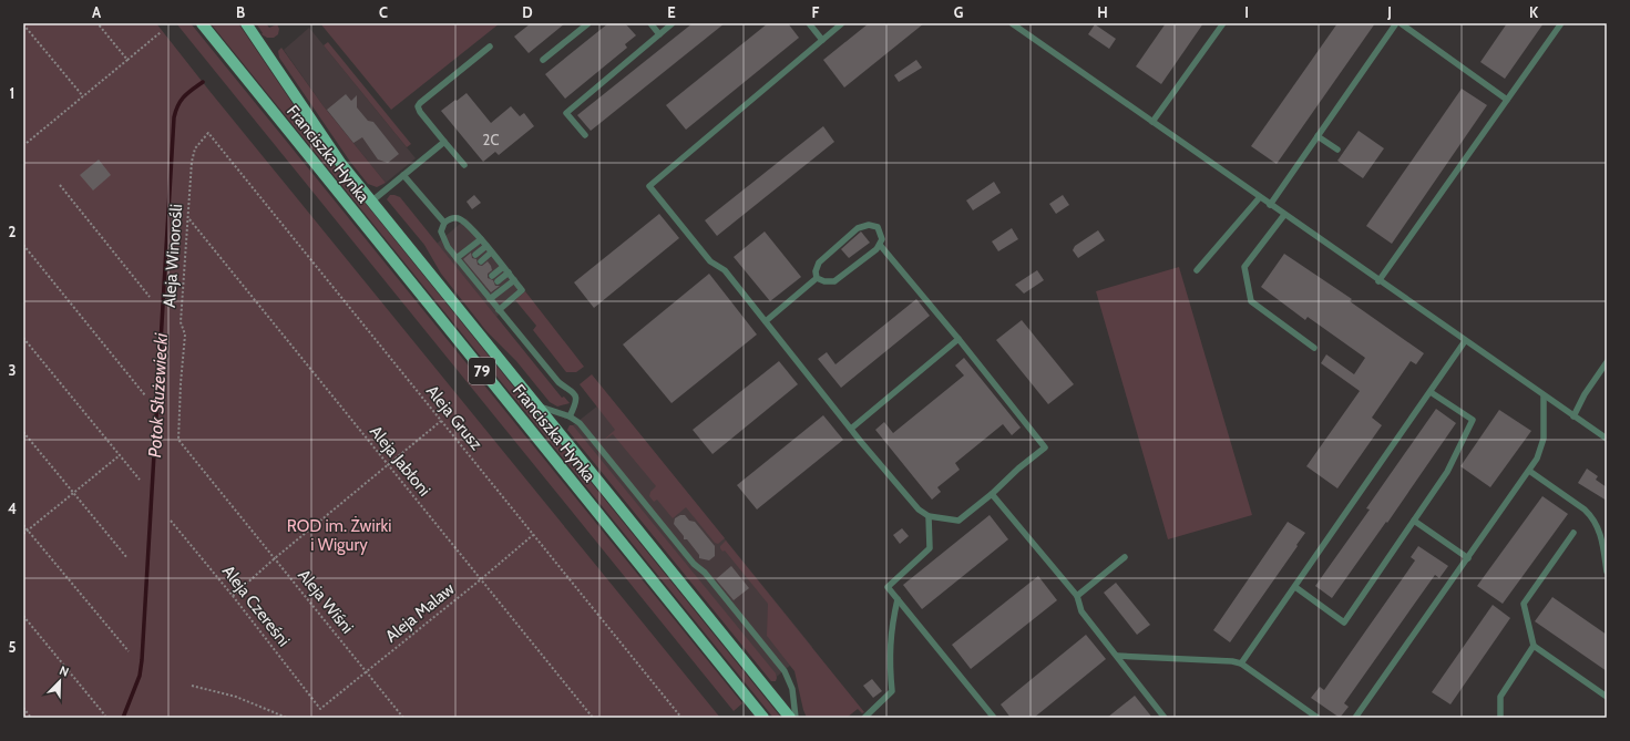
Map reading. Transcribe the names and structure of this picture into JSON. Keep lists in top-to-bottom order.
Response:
{
  "streets": {
    "main road": ["Franciszka Hynka", "79"],
    "path": [
      "Aleja Winorośli",
      "Aleja Grusz",
      "Aleja Jabłoni",
      "Aleja Wiśni",
      "Aleja Czereśni",
      "Aleja Malaw"
    ]
  },
  "crossings": [
    ["Aleja Winorośli", "Aleja Grusz"],
    ["Aleja Winorośli", "Aleja Jabłoni"],
    ["Aleja Winorośli", "Aleja Wiśni"],
    ["Aleja Grusz", "Aleja Malaw"],
    ["Aleja Jabłoni", "Aleja Malaw"],
    ["Aleja Wiśni", "Aleja Malaw"],
    ["Aleja Czereśni", "Aleja Malaw"]
  ],
  "water": ["Potok Służewiecki"],
  "parks": ["ROD im. Żwirki i Wigury"],
  "house_numbers": ["2C"],
  "north": "top right",
  "grid": {
    "columns": [
      "A",
      "B",
      "C",
      "D",
      "E",
      "F",
      "G",
      "H",
      "I",
      "J",
      "K"
    ],
    "rows": [
      "1",
      "2",
      "3",
      "4",
      "5"
    ]
  }
}
